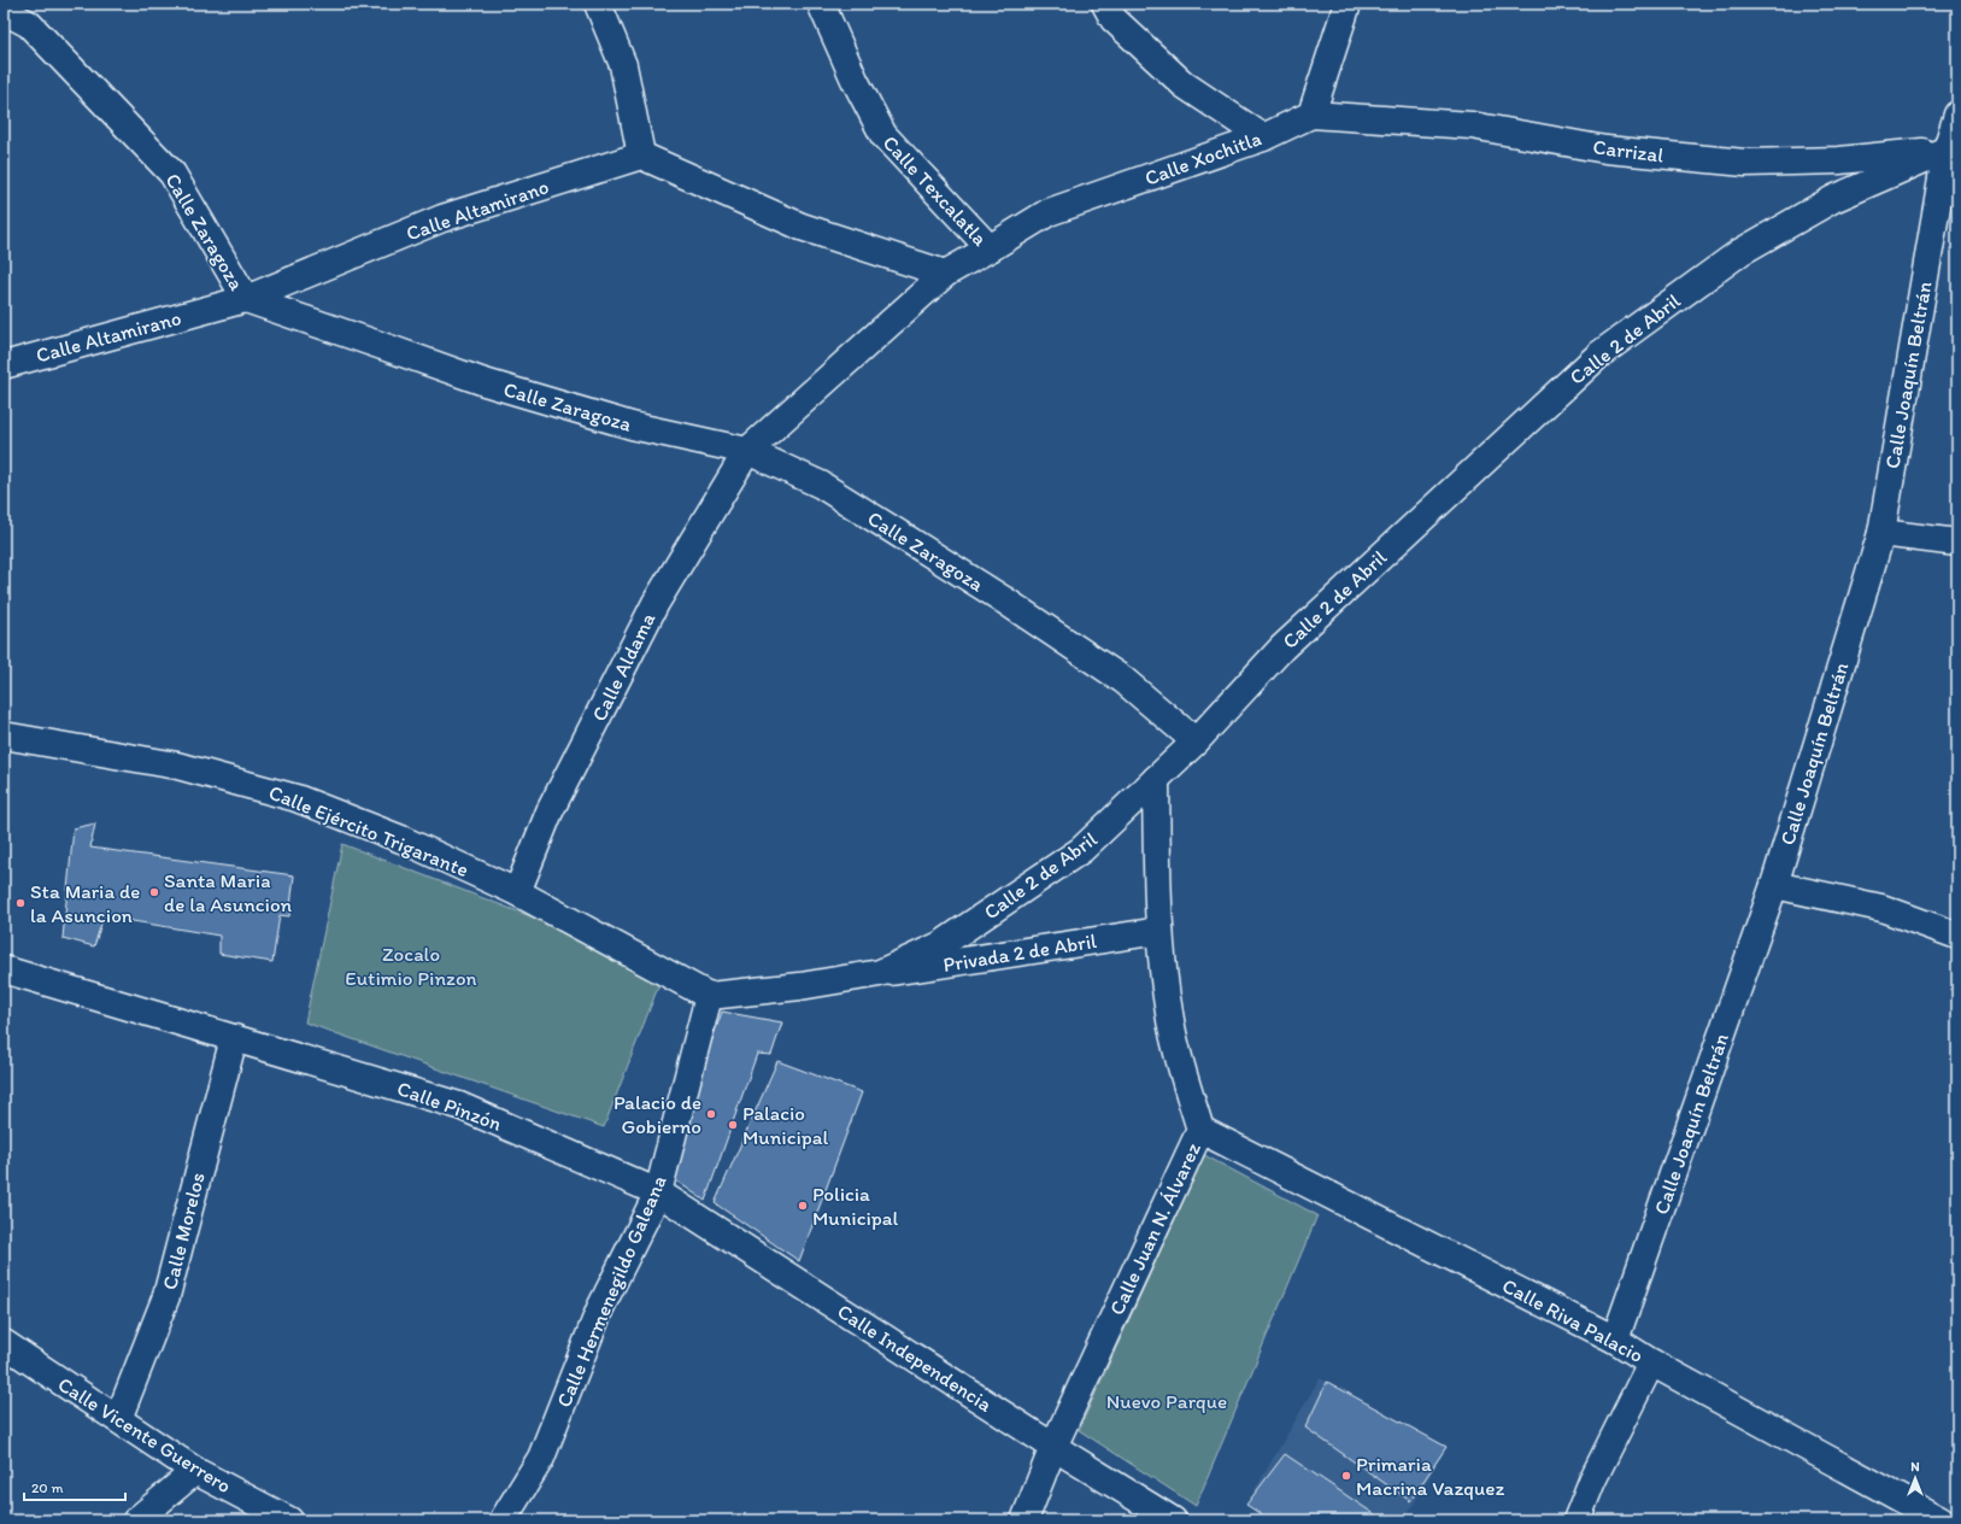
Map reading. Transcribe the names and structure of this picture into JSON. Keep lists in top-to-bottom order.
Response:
{
  "streets": {
    "street": [
      "Carrizal",
      "Calle Xochitla",
      "Calle Texcalatla",
      "Calle Altamirano",
      "Calle Zaragoza",
      "Calle 2 de Abril",
      "Calle Joaquín Beltrán",
      "Calle Aldama",
      "Calle Ejército Trigarante",
      "Privada 2 de Abril",
      "Calle Pinzón",
      "Calle Juan N. Álvarez",
      "Calle Morelos",
      "Calle Hermenegildo Galeana",
      "Calle Riva Palacio",
      "Calle Independencia",
      "Calle Vicente Guerrero"
    ]
  },
  "crossings": [
    ["Carrizal", "Calle Xochitla"],
    ["Carrizal", "Calle 2 de Abril"],
    ["Carrizal", "Calle Joaquín Beltrán"],
    ["Calle Xochitla", "Calle Texcalatla"],
    ["Calle Texcalatla", "Calle Zaragoza"],
    ["Calle Texcalatla", "Calle Aldama"],
    ["Calle Altamirano", "Calle Zaragoza"],
    ["Calle Zaragoza", "Calle 2 de Abril"],
    ["Calle Zaragoza", "Calle Aldama"],
    ["Calle 2 de Abril", "Calle Joaquín Beltrán"],
    ["Calle 2 de Abril", "Calle Ejército Trigarante"],
    ["Calle 2 de Abril", "Privada 2 de Abril"],
    ["Calle 2 de Abril", "Calle Juan N. Álvarez"],
    ["Calle 2 de Abril", "Calle Hermenegildo Galeana"],
    ["Calle Joaquín Beltrán", "Calle Riva Palacio"],
    ["Calle Aldama", "Calle Ejército Trigarante"],
    ["Calle Ejército Trigarante", "Calle Hermenegildo Galeana"],
    ["Privada 2 de Abril", "Calle Juan N. Álvarez"],
    ["Calle Pinzón", "Calle Morelos"],
    ["Calle Pinzón", "Calle Hermenegildo Galeana"],
    ["Calle Pinzón", "Calle Independencia"],
    ["Calle Juan N. Álvarez", "Calle Riva Palacio"],
    ["Calle Juan N. Álvarez", "Calle Independencia"],
    ["Calle Morelos", "Calle Vicente Guerrero"],
    ["Calle Hermenegildo Galeana", "Calle Independencia"]
  ],
  "parks": ["Zocalo Eutimio Pinzon", "Nuevo Parque"],
  "places": [
    "Santa Maria de la Asuncion",
    "Sta Maria de la Asuncion",
    "Palacio de Gobierno",
    "Palacio Municipal",
    "Policia Municipal",
    "Primaria Macrina Vazquez"
  ],
  "scale_bar": "20 m",
  "north": "top"
}
